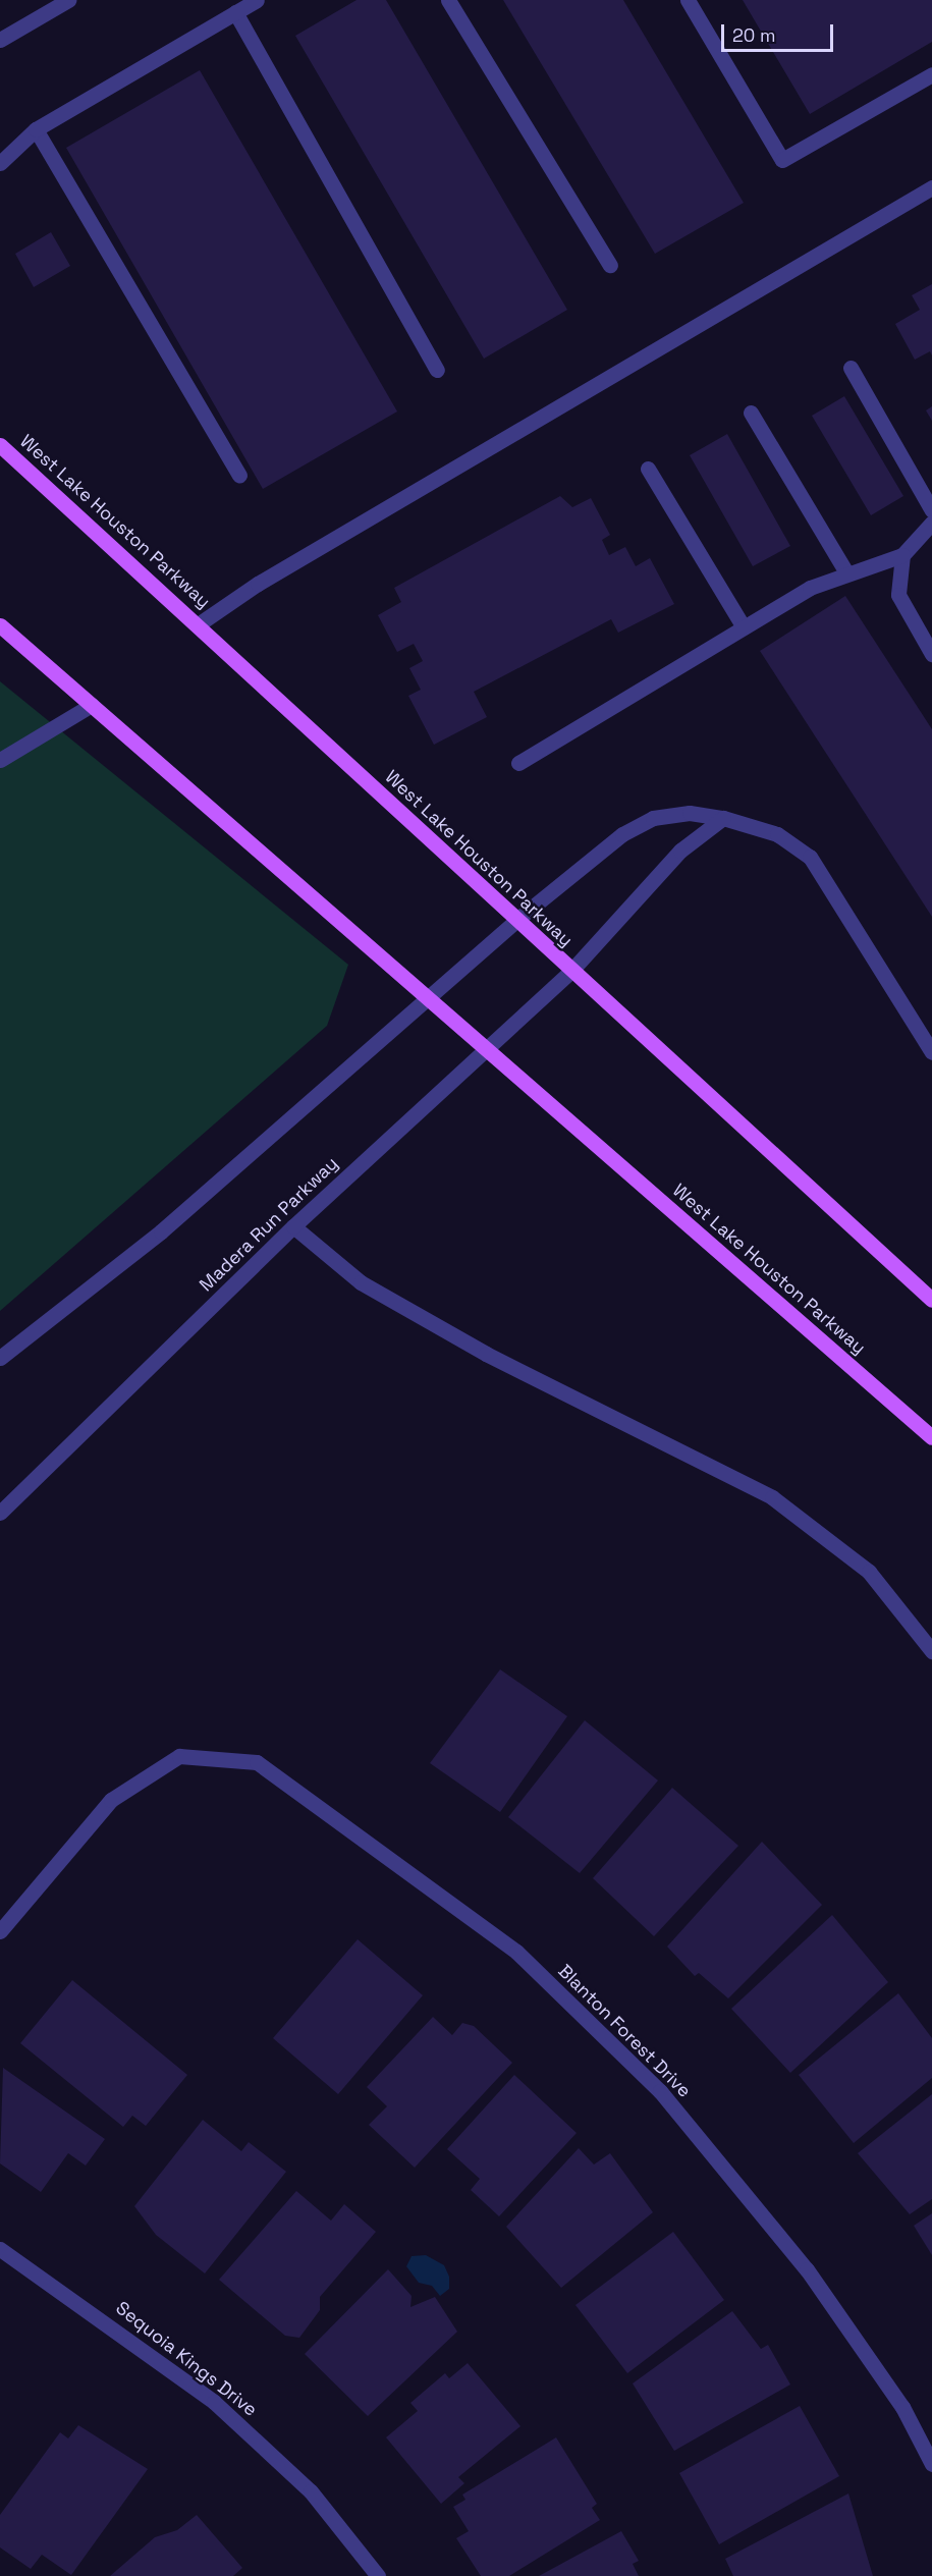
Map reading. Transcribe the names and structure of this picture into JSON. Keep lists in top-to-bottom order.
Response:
{
  "streets": {
    "main road": ["West Lake Houston Parkway"],
    "street": ["Madera Run Parkway", "Blanton Forest Drive", "Sequoia Kings Drive"]
  },
  "crossings": [
    ["West Lake Houston Parkway", "Madera Run Parkway"]
  ],
  "scale_bar": "20 m"
}
